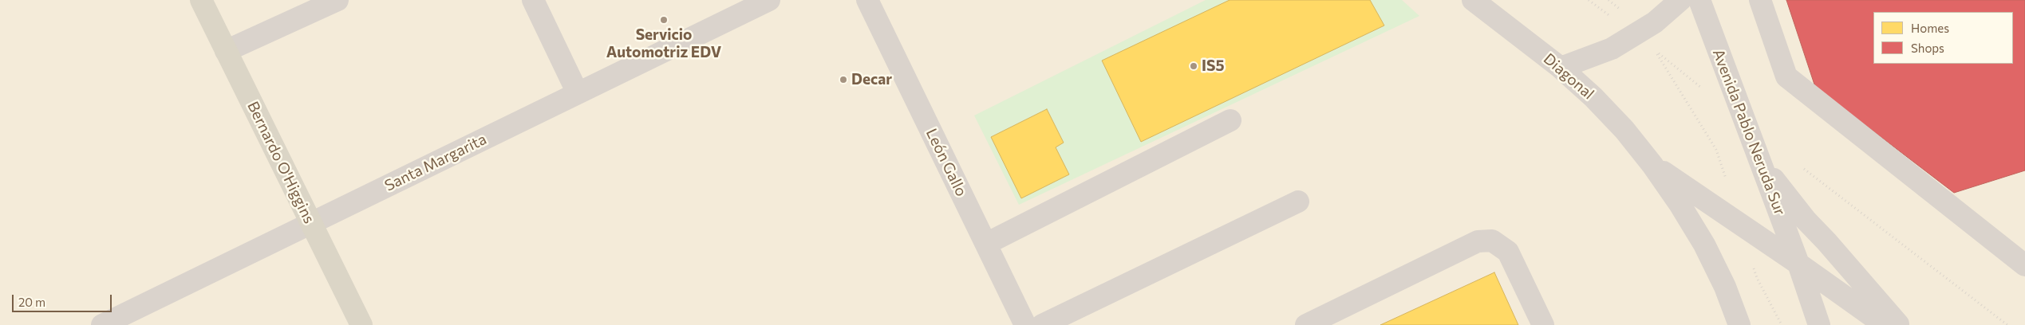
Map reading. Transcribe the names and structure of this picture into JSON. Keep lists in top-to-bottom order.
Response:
{
  "streets": {
    "main road": ["Bernardo O'Higgins"],
    "street": [
      "Diagonal",
      "Avenida Pablo Neruda Sur",
      "Santa Margarita",
      "León Gallo"
    ]
  },
  "crossings": [
    ["Bernardo O'Higgins", "Santa Margarita"]
  ],
  "places": ["Servicio Automotriz EDV", "IS5", "Decar"],
  "legend": ["Homes", "Shops"],
  "scale_bar": "20 m"
}
